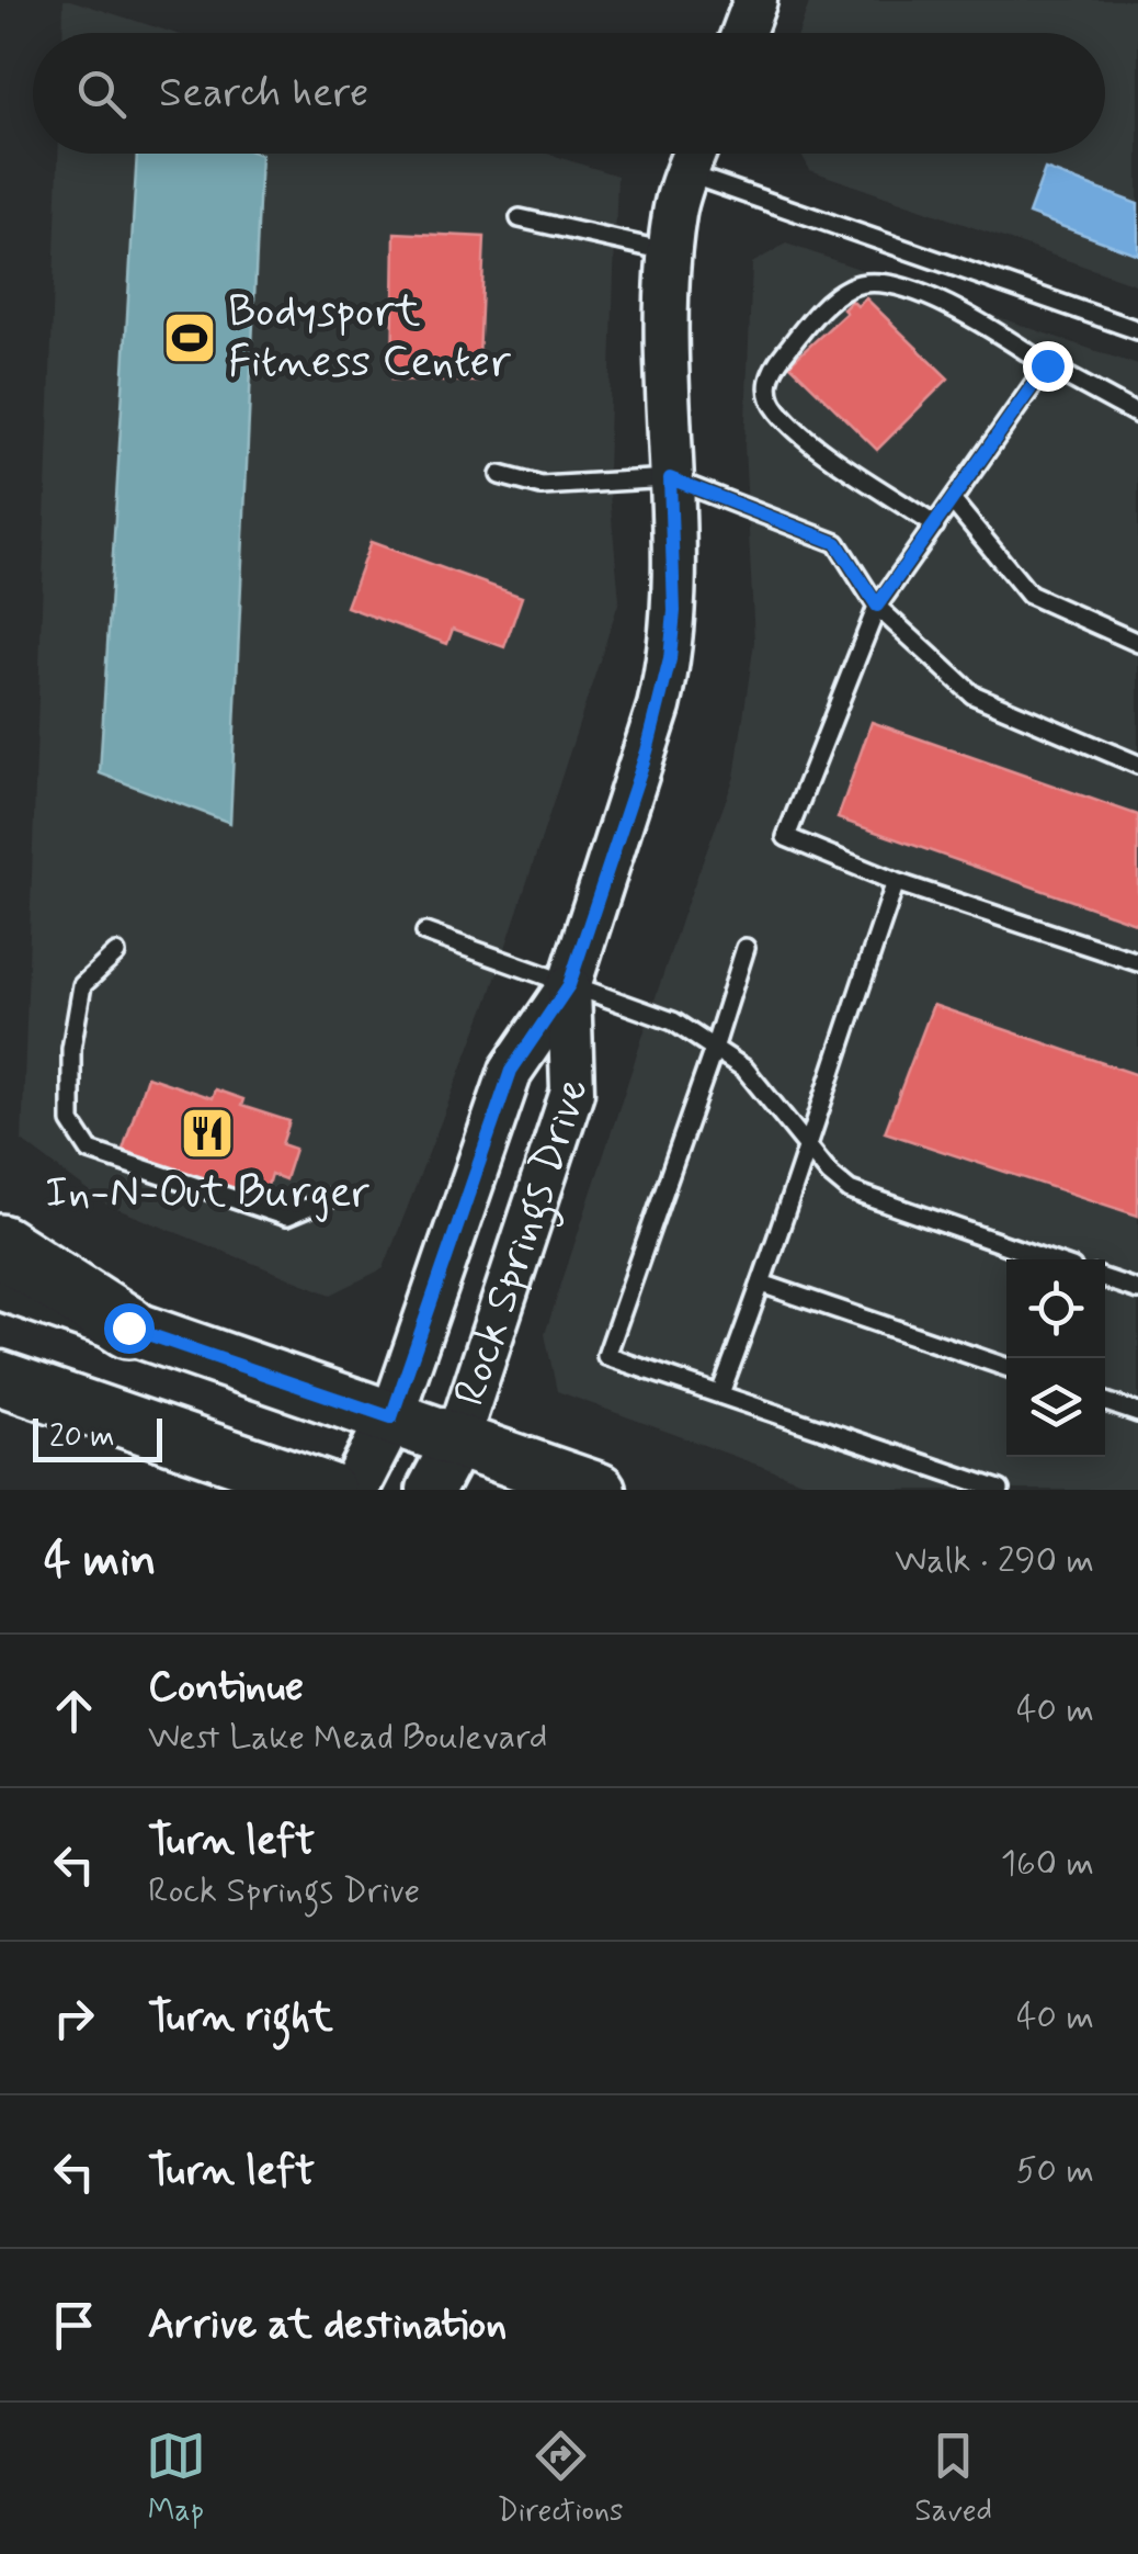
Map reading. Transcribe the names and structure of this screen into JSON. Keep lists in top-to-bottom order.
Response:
{
  "streets": {
    "main road": ["Rock Springs Drive"]
  },
  "places": {
    "sports": ["Bodysport Fitness Center"],
    "restaurant": ["In-N-Out Burger"]
  },
  "scale_bar": "20 m",
  "page": {
    "search": "Search here",
    "scale": "20 m",
    "heading": ["4 min", "Walk · 290 m"],
    "list": [
      ["Continue", "West Lake Mead Boulevard", "40 m"],
      ["Turn left", "Rock Springs Drive", "160 m"],
      ["Turn right", "40 m"],
      ["Turn left", "50 m"],
      "Arrive at destination"
    ],
    "nav": ["Map", "Directions", "Saved"]
  }
}
